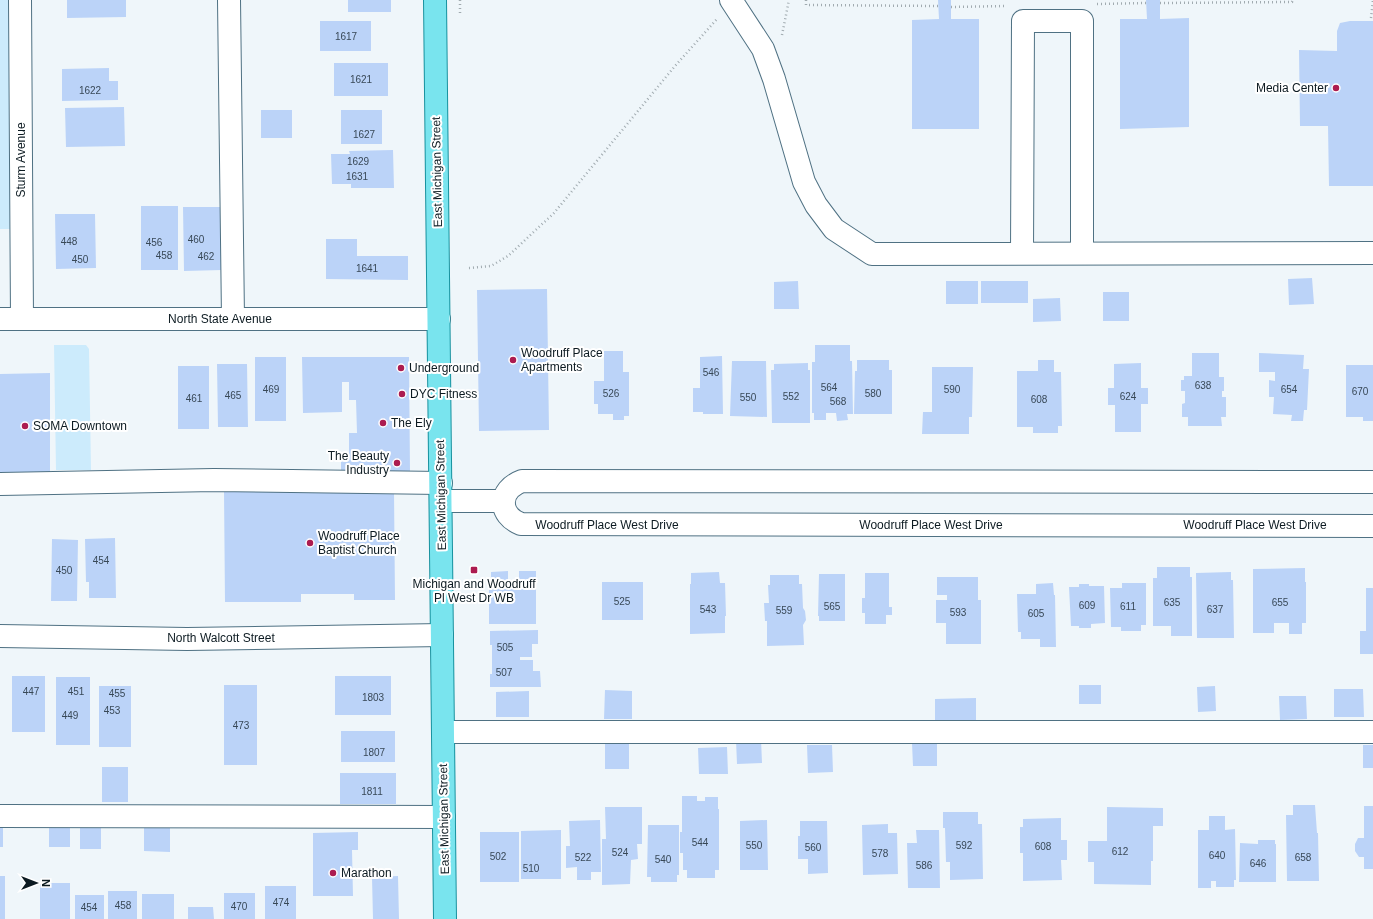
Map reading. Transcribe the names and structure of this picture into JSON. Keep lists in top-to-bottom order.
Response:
{
  "streets": {
    "main road": ["East Michigan Street"],
    "street": [
      "Sturm Avenue",
      "North State Avenue",
      "Woodruff Place West Drive",
      "North Walcott Street"
    ]
  },
  "crossings": [
    ["Sturm Avenue", "North State Avenue"],
    ["East Michigan Street", "North State Avenue"],
    ["East Michigan Street", "North Walcott Street"]
  ],
  "places": {
    "other": [
      "Media Center",
      "Woodruff Place Apartments",
      "Underground",
      "DYC Fitness",
      "The Ely",
      "SOMA Downtown",
      "The Beauty Industry",
      "Woodruff Place Baptist Church",
      "Marathon"
    ],
    "transit": ["Michigan and Woodruff Pl West Dr WB"]
  },
  "house_numbers": [
    "1617",
    "1621",
    "1622",
    "1627",
    "1629",
    "1631",
    "460",
    "448",
    "456",
    "458",
    "462",
    "450",
    "1641",
    "546",
    "638",
    "564",
    "469",
    "590",
    "654",
    "670",
    "526",
    "580",
    "465",
    "552",
    "624",
    "550",
    "461",
    "608",
    "568",
    "454",
    "450",
    "525",
    "635",
    "655",
    "609",
    "565",
    "611",
    "543",
    "637",
    "559",
    "593",
    "605",
    "505",
    "507",
    "447",
    "451",
    "455",
    "1803",
    "453",
    "449",
    "473",
    "1807",
    "1811",
    "544",
    "550",
    "592",
    "608",
    "560",
    "612",
    "524",
    "578",
    "640",
    "502",
    "522",
    "658",
    "540",
    "646",
    "586",
    "510",
    "474",
    "458",
    "470",
    "454"
  ],
  "north": "right"
}
